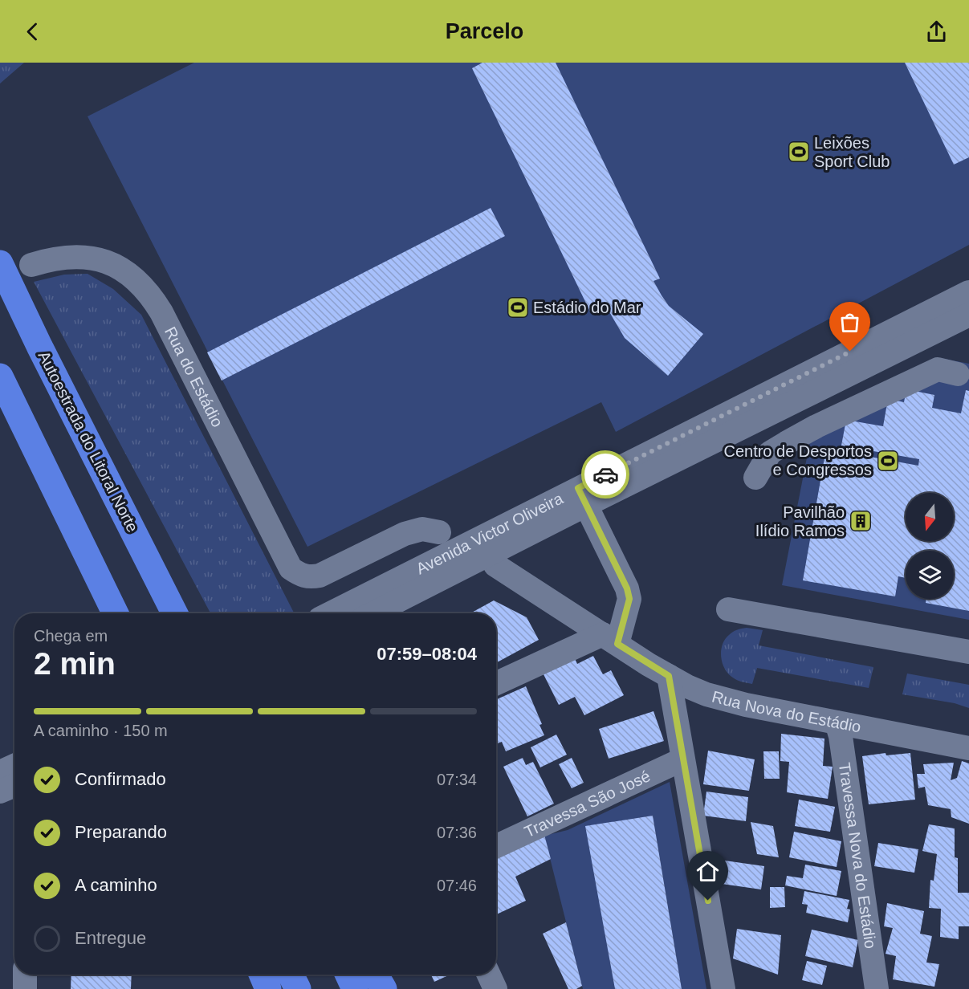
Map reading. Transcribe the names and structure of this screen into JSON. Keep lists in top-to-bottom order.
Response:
{
  "streets": {
    "highway": ["Autoestrada do Litoral Norte"],
    "street": [
      "Rua do Estádio",
      "Avenida Victor Oliveira",
      "Rua Nova do Estádio",
      "Travessa São José",
      "Travessa Nova do Estádio"
    ]
  },
  "crossings": [
    ["Rua Nova do Estádio", "Travessa Nova do Estádio"]
  ],
  "places": {
    "sports": ["Leixões Sport Club", "Estádio do Mar", "Centro de Desportos e Congressos"],
    "building": ["Pavilhão Ilídio Ramos"]
  },
  "north": "bottom",
  "page": {
    "header": "Parcelo",
    "heading": ["2 min", "Chega em", "07:59–08:04"],
    "bar": "A caminho · 150 m",
    "list": [
      ["Confirmado", "07:34"],
      ["Preparando", "07:36"],
      ["A caminho", "07:46"],
      "Entregue"
    ]
  }
}
